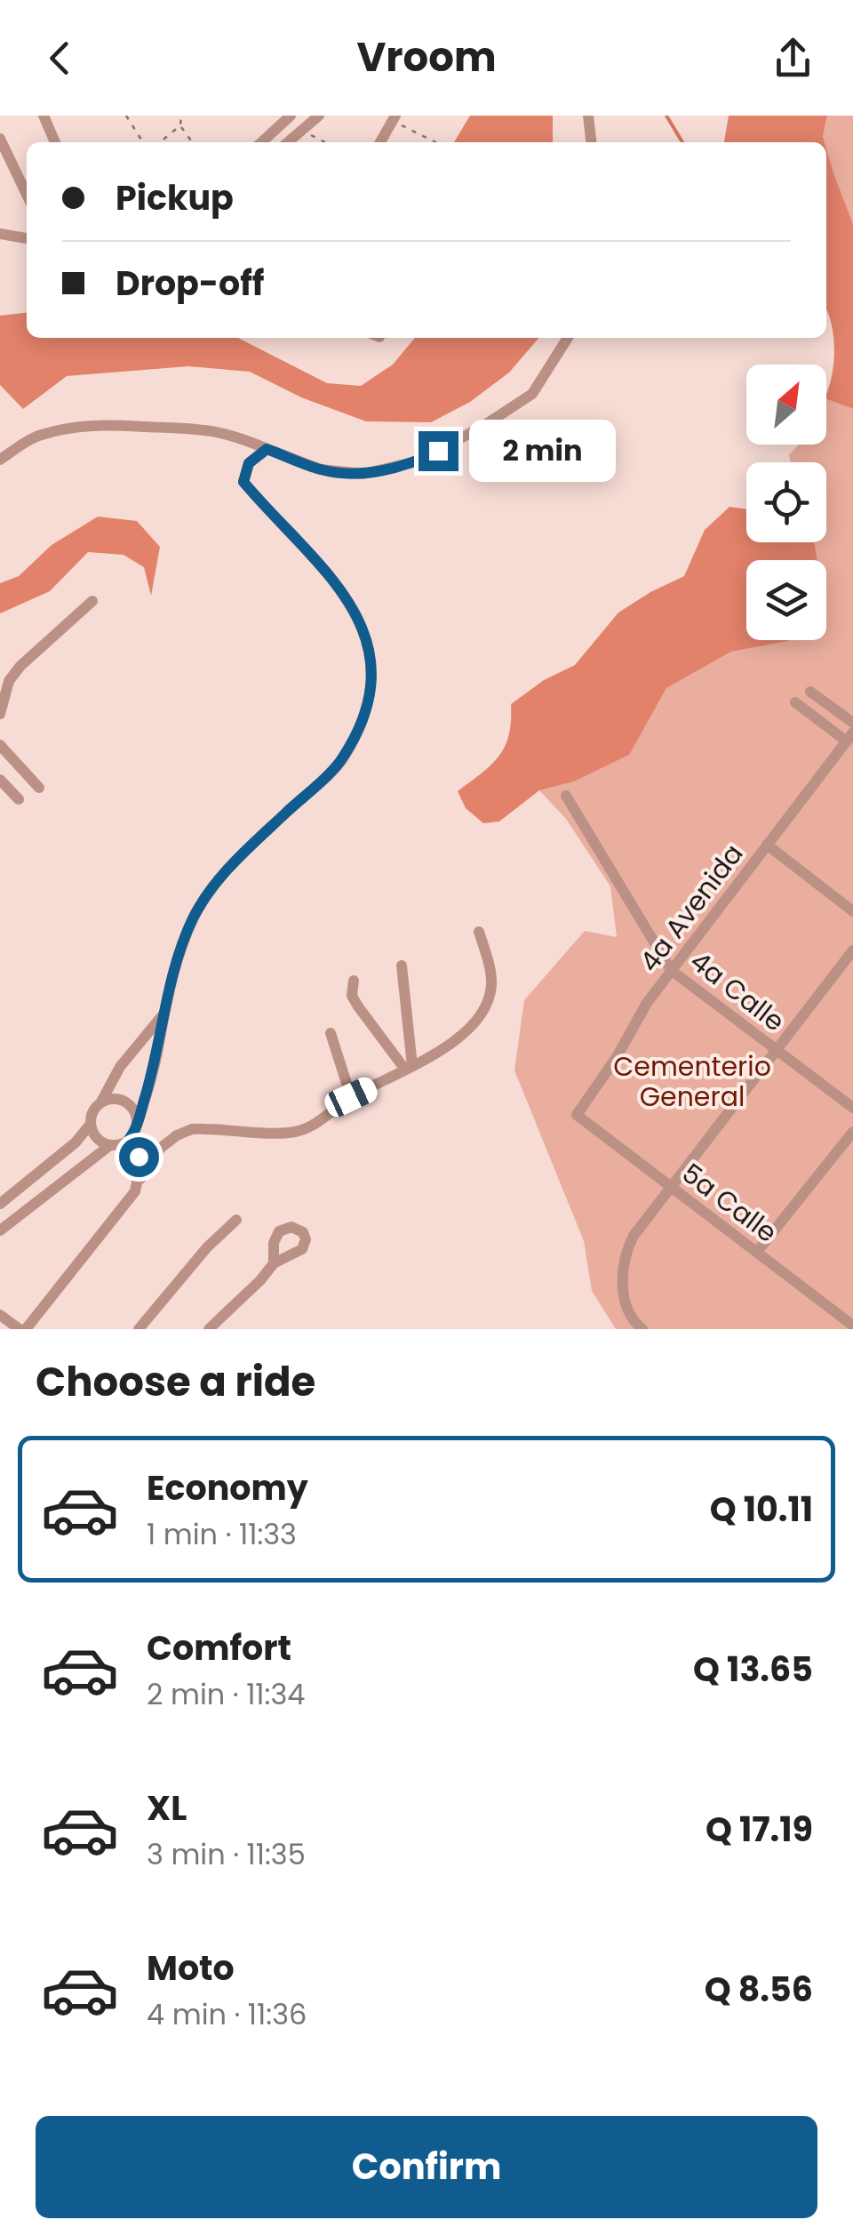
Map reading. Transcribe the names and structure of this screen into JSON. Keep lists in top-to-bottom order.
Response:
{
  "streets": {
    "street": ["4a Avenida", "4a Calle", "5a Calle"]
  },
  "crossings": [
    ["4a Avenida", "4a Calle"],
    ["4a Avenida", "5a Calle"]
  ],
  "parks": ["Cementerio General"],
  "north": "top right",
  "page": {
    "header": "Vroom",
    "banner": ["Pickup", "Drop-off"],
    "bubble": "2 min",
    "heading": "Choose a ride",
    "list": [
      {
        "name": "Economy",
        "note": "1 min · 11:33",
        "value": "Q 10.11"
      },
      {
        "name": "Comfort",
        "note": "2 min · 11:34",
        "value": "Q 13.65"
      },
      {
        "name": "XL",
        "note": "3 min · 11:35",
        "value": "Q 17.19"
      },
      {
        "name": "Moto",
        "note": "4 min · 11:36",
        "value": "Q 8.56"
      }
    ],
    "buttons": "Confirm"
  }
}
